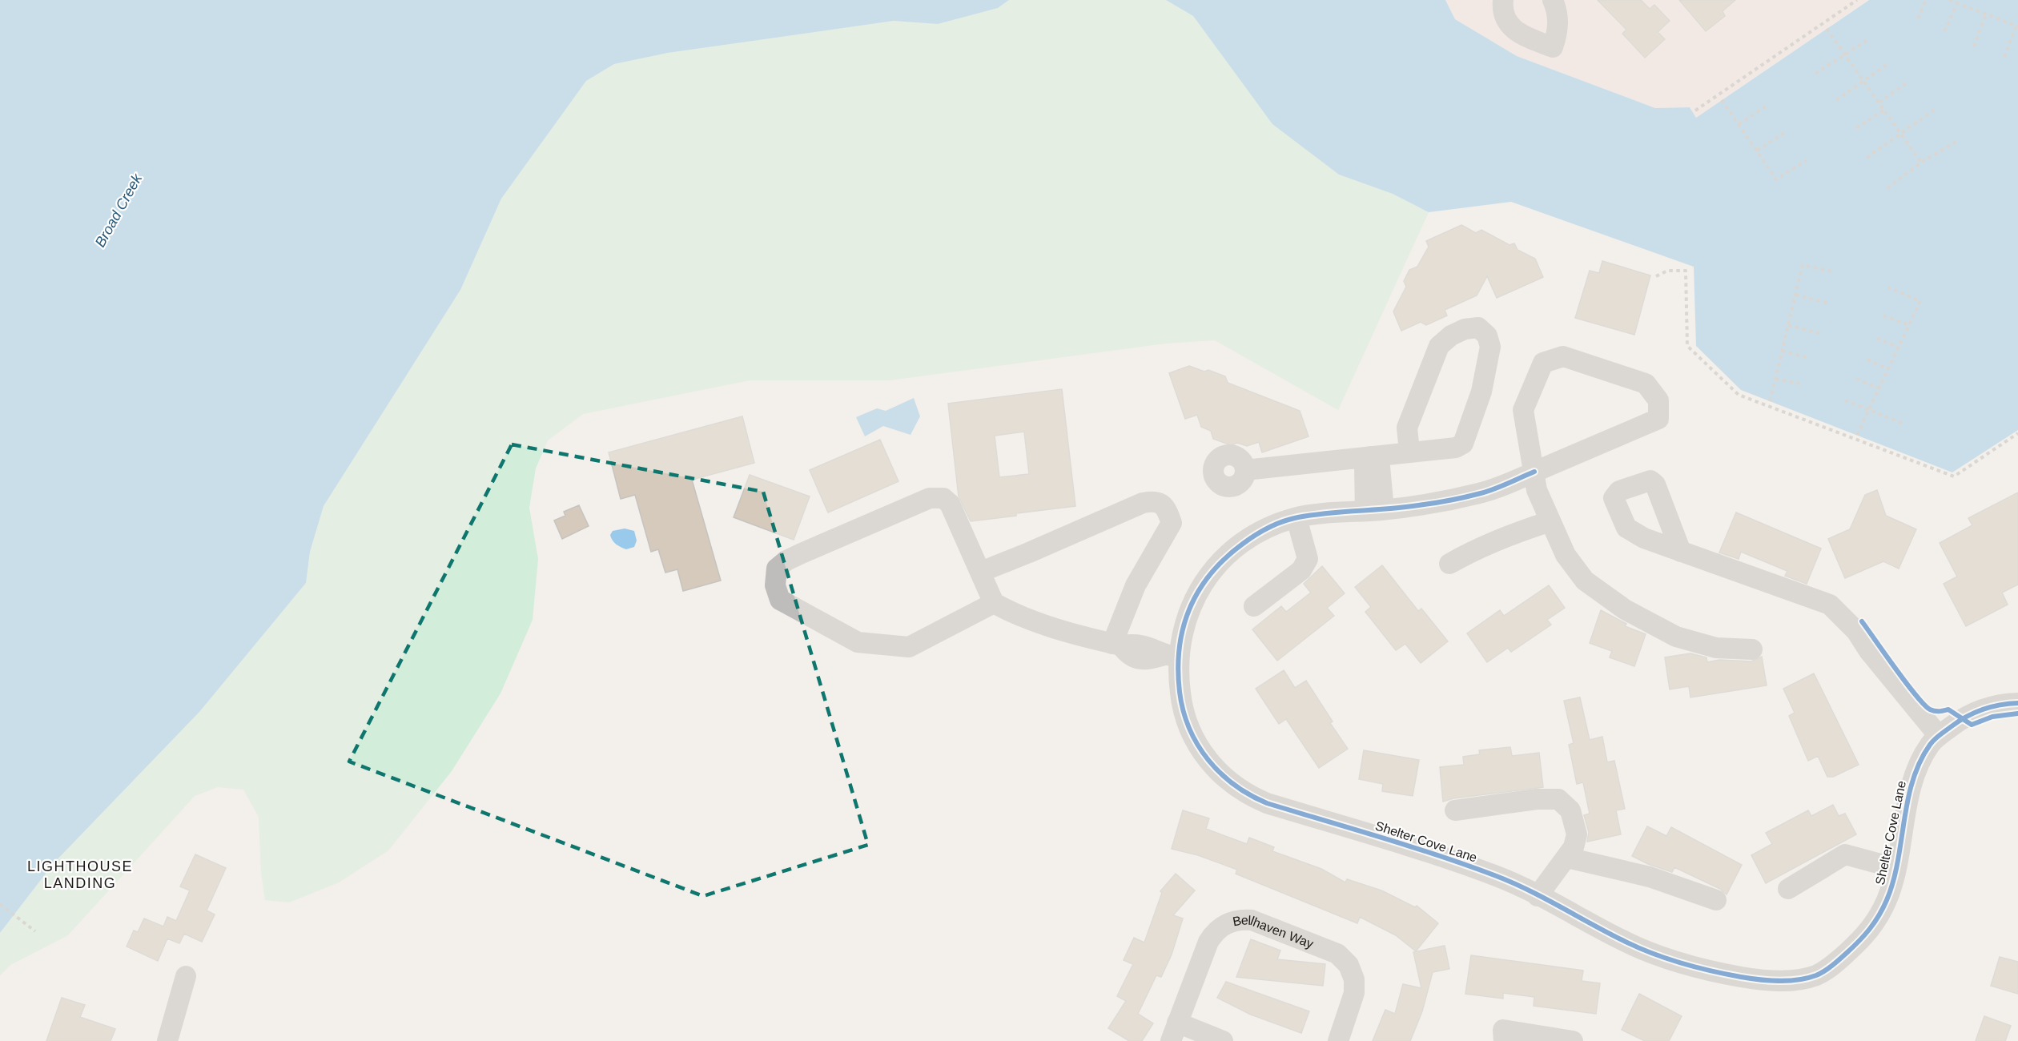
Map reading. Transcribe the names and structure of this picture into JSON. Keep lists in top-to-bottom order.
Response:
{
  "streets": {
    "street": ["Shelter Cove Lane", "Bellhaven Way"]
  },
  "districts": ["LIGHTHOUSE LANDING"],
  "water": ["Broad Creek"]
}
